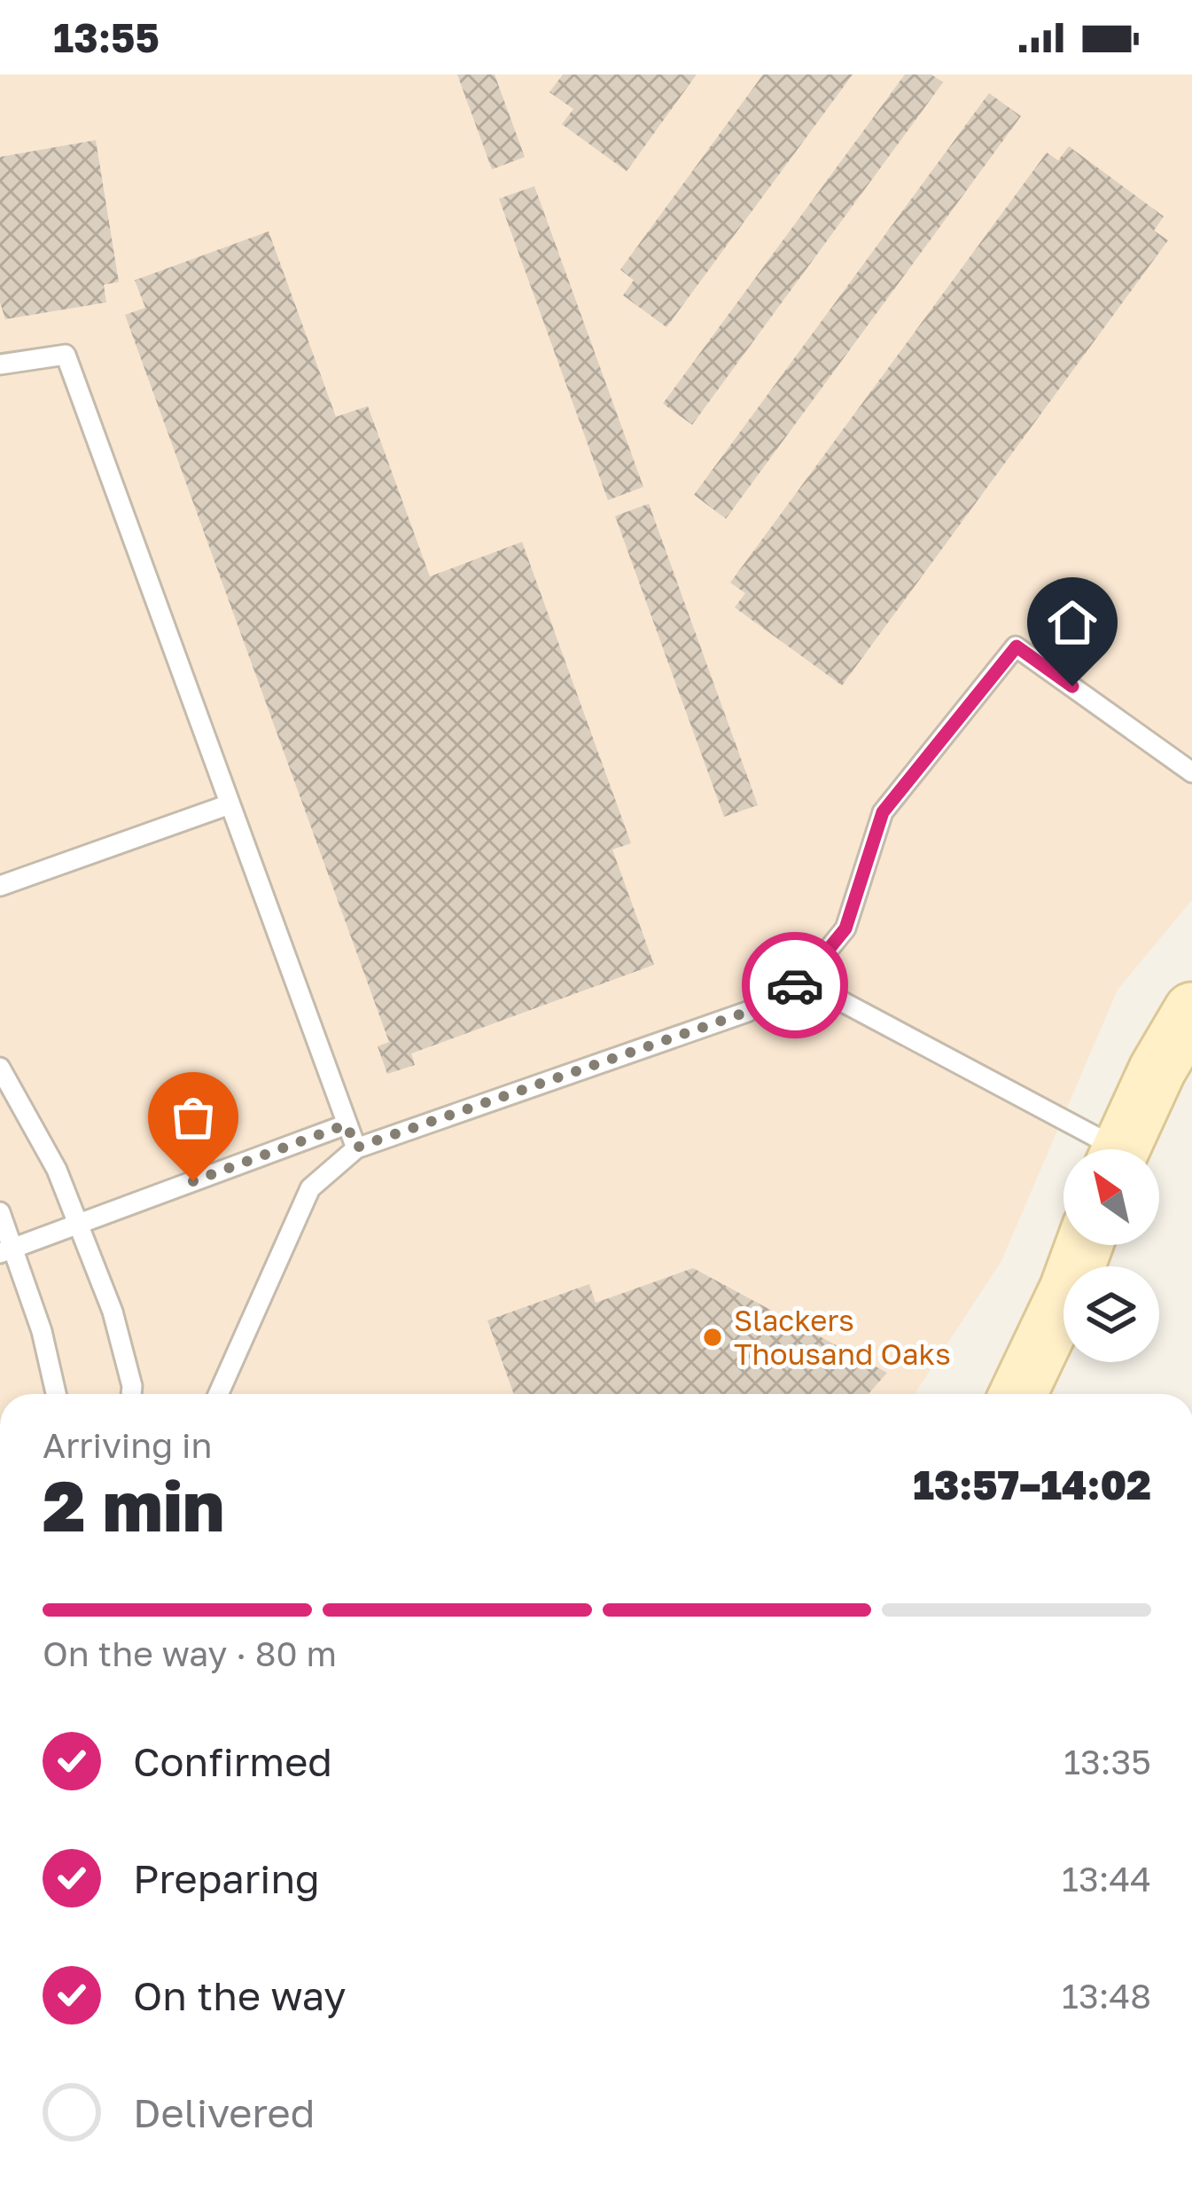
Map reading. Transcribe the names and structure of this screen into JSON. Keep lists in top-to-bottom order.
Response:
{
  "places": ["Slackers Thousand Oaks"],
  "north": "top left",
  "page": {
    "status": "13:55",
    "heading": ["2 min", "Arriving in", "13:57–14:02"],
    "bar": "On the way · 80 m",
    "list": [
      ["Confirmed", "13:35"],
      ["Preparing", "13:44"],
      ["On the way", "13:48"],
      "Delivered"
    ]
  }
}
